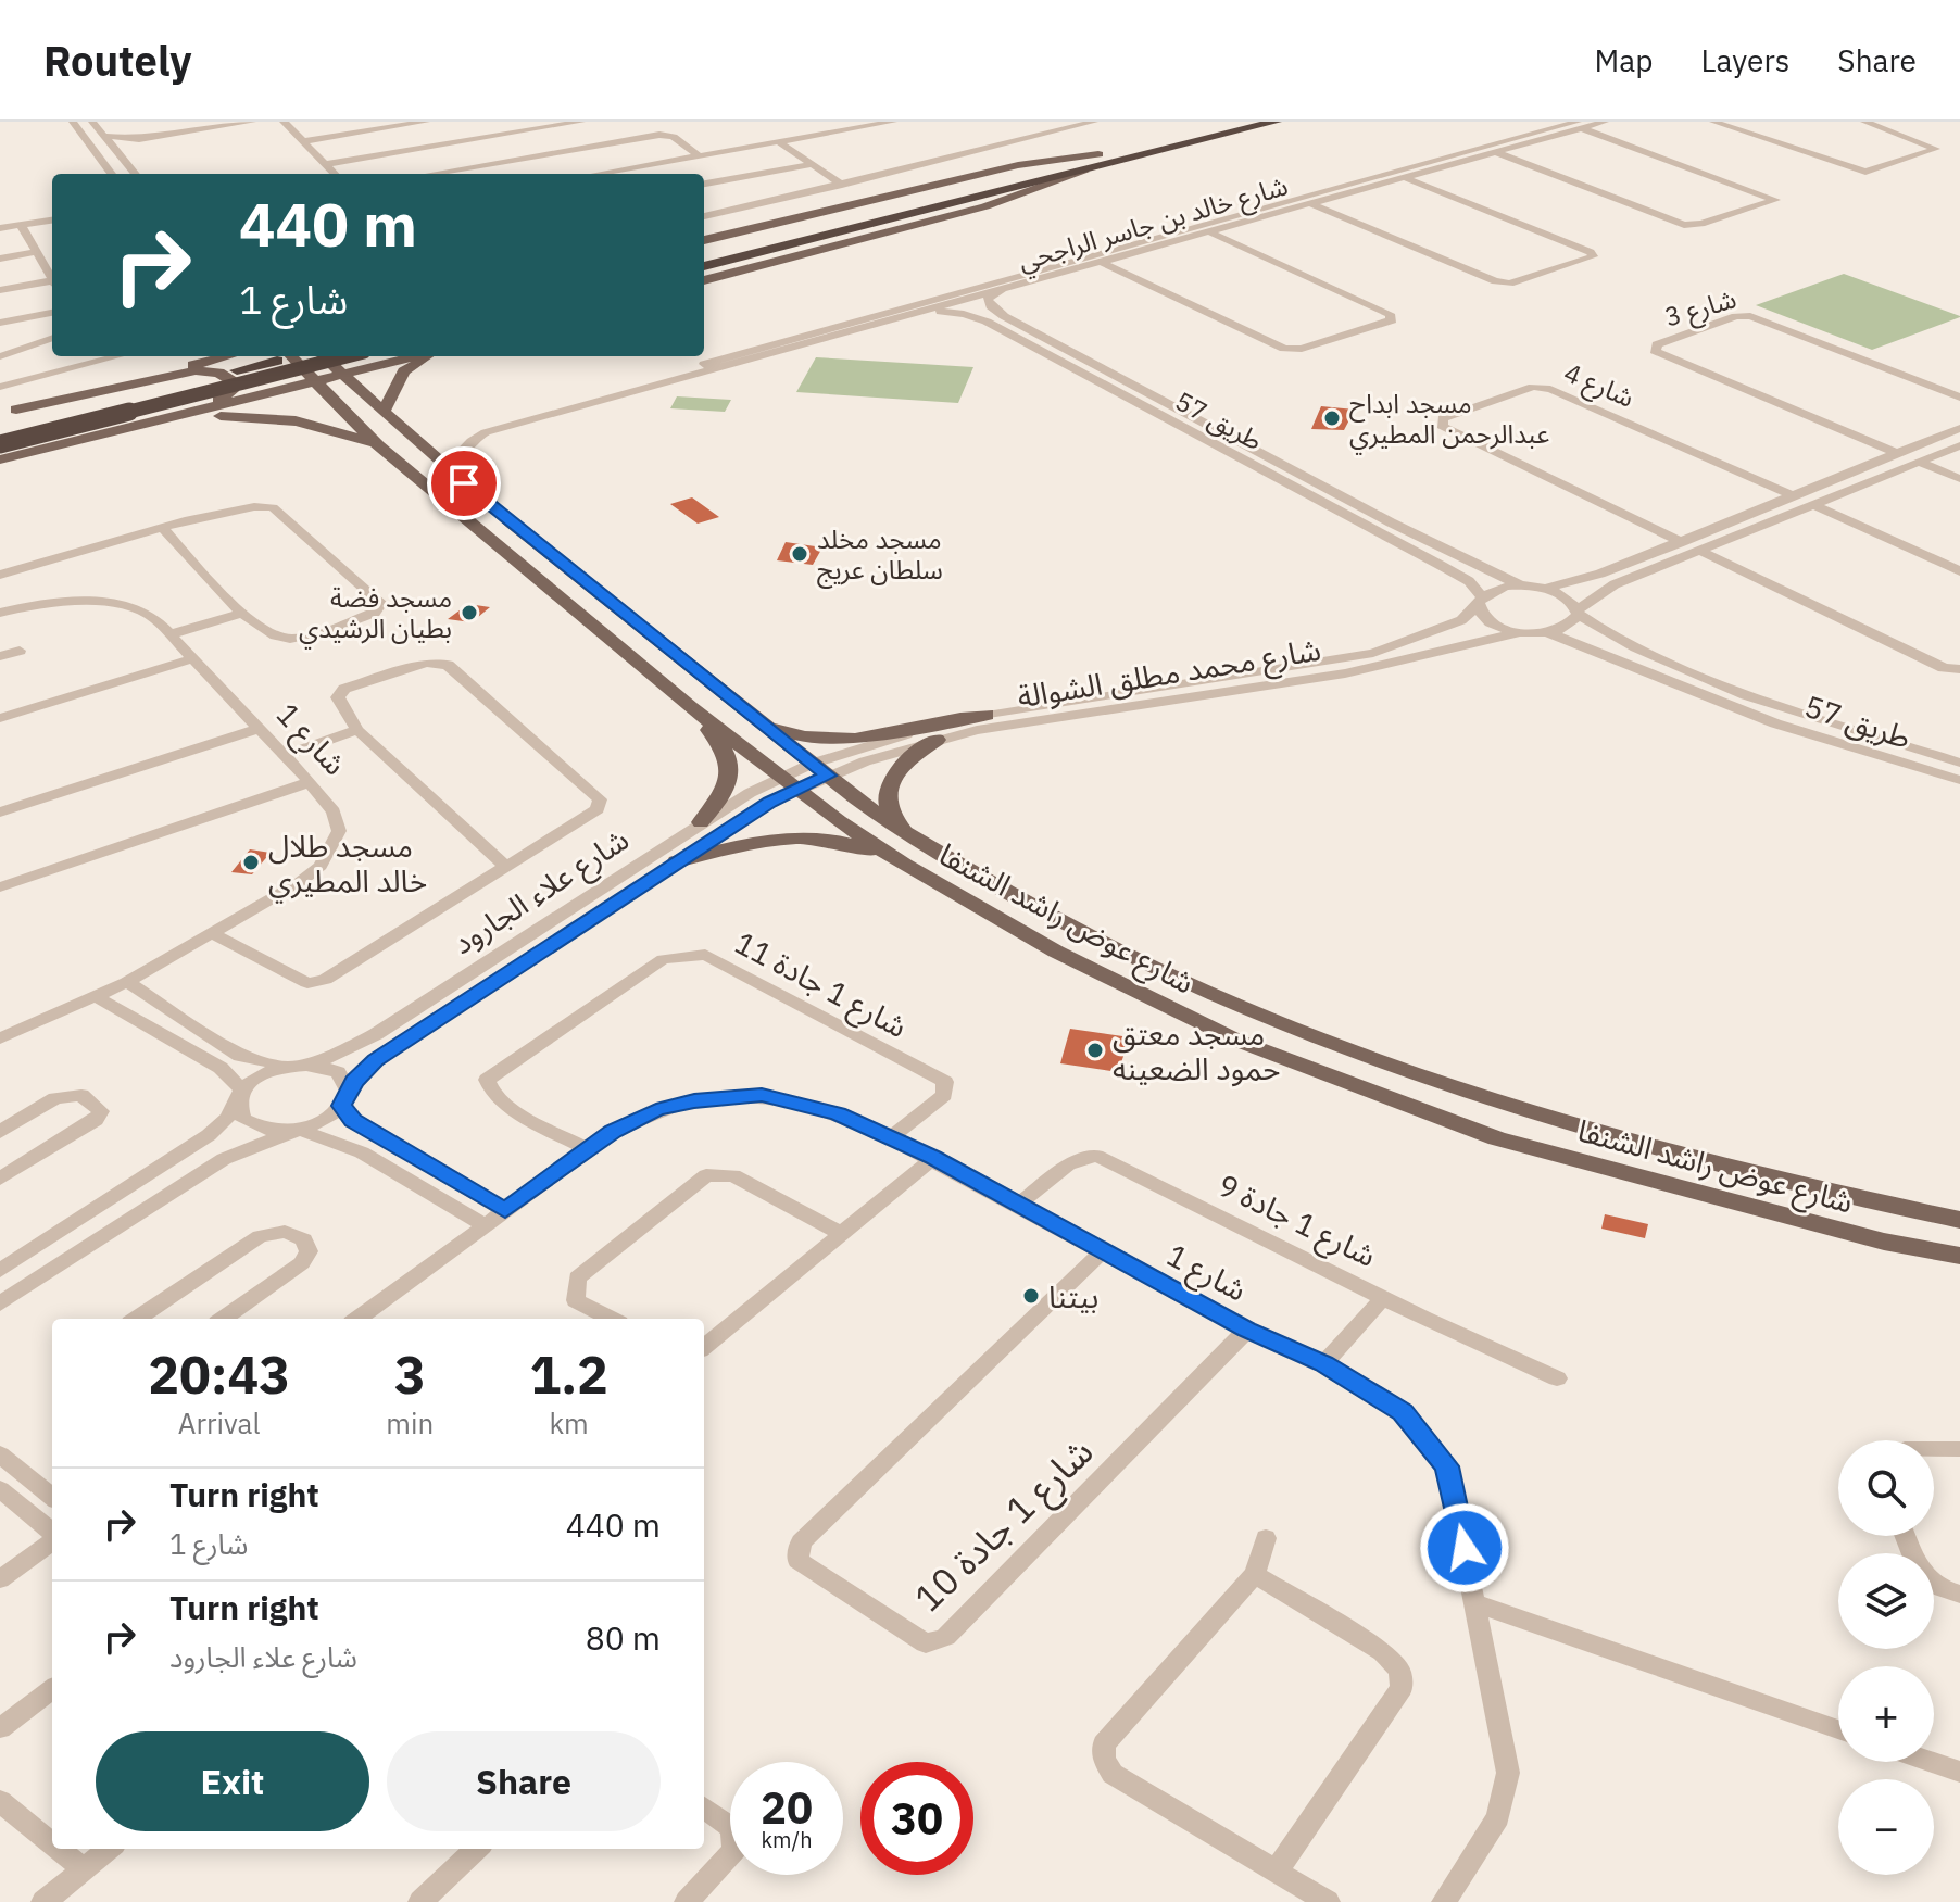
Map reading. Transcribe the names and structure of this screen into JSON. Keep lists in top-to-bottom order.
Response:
{
  "streets": {
    "main road": ["شارع عوض راشد الشنفا"],
    "street": [
      "شارع خالد بن جاسر الراجحي",
      "شارع 3",
      "شارع 4",
      "طريق 57",
      "شارع محمد مطلق الشوالة",
      "شارع 1",
      "شارع علاء الجارود",
      "شارع 1 جادة 11",
      "شارع 1 جادة 9",
      "شارع 1 جادة 10"
    ]
  },
  "crossings": [
    ["شارع خالد بن جاسر الراجحي", "طريق 57"],
    ["شارع خالد بن جاسر الراجحي", "شارع عوض راشد الشنفا"],
    ["طريق 57", "شارع محمد مطلق الشوالة"],
    ["شارع محمد مطلق الشوالة", "شارع علاء الجارود"],
    ["شارع محمد مطلق الشوالة", "شارع عوض راشد الشنفا"],
    ["شارع 1", "شارع 1 جادة 11"],
    ["شارع 1", "شارع 1 جادة 9"],
    ["شارع 1", "شارع 1 جادة 10"],
    ["شارع علاء الجارود", "شارع عوض راشد الشنفا"]
  ],
  "places": [
    "مسجد ابداح عبدالرحمن المطيري",
    "مسجد مخلد سلطان عريج",
    "مسجد فضة بطيان الرشيدي",
    "مسجد طلال خالد المطيري",
    "مسجد معتق حمود الضعينه",
    "بيتنا"
  ],
  "page": {
    "header": "Routely",
    "nav": ["Map", "Layers", "Share"],
    "turn": ["440 m", "شارع 1"],
    "eta": [
      "20:43",
      "Arrival",
      "3",
      "min",
      "1.2",
      "km"
    ],
    "map_buttons": ["+", "−"],
    "list": [
      {
        "name": "Turn right",
        "note": "شارع 1",
        "value": "440 m"
      },
      {
        "name": "Turn right",
        "note": "شارع علاء الجارود",
        "value": "80 m"
      }
    ],
    "buttons": ["Exit", "Share"],
    "speed": "20 km/h",
    "limit": "30"
  }
}
